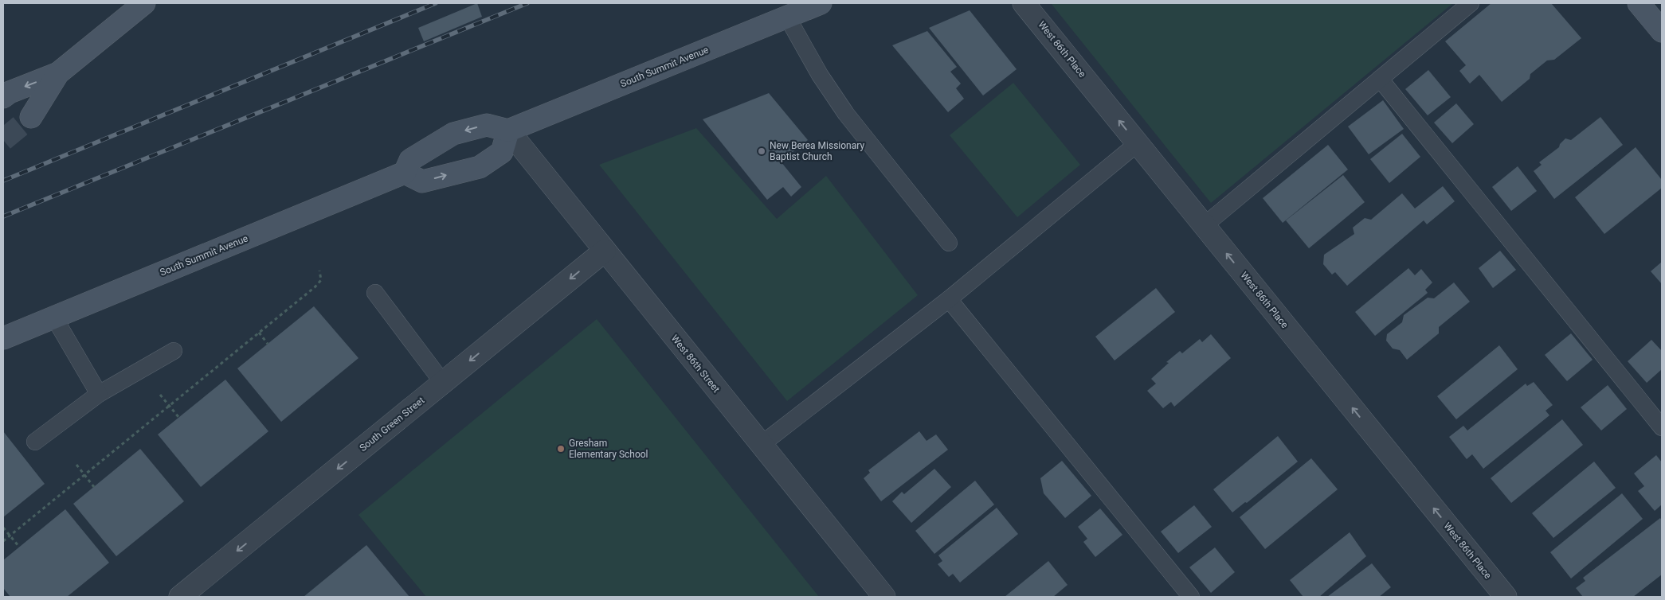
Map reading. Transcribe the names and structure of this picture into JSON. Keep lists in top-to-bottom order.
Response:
{
  "streets": {
    "main road": ["South Summit Avenue"],
    "street": ["West 86th Place", "West 86th Street", "South Green Street"]
  },
  "crossings": [
    ["South Summit Avenue", "West 86th Street"],
    ["West 86th Street", "South Green Street"]
  ],
  "one_way": ["West 86th Place", "South Green Street"],
  "places": ["New Berea Missionary Baptist Church", "Gresham Elementary School"]
}
